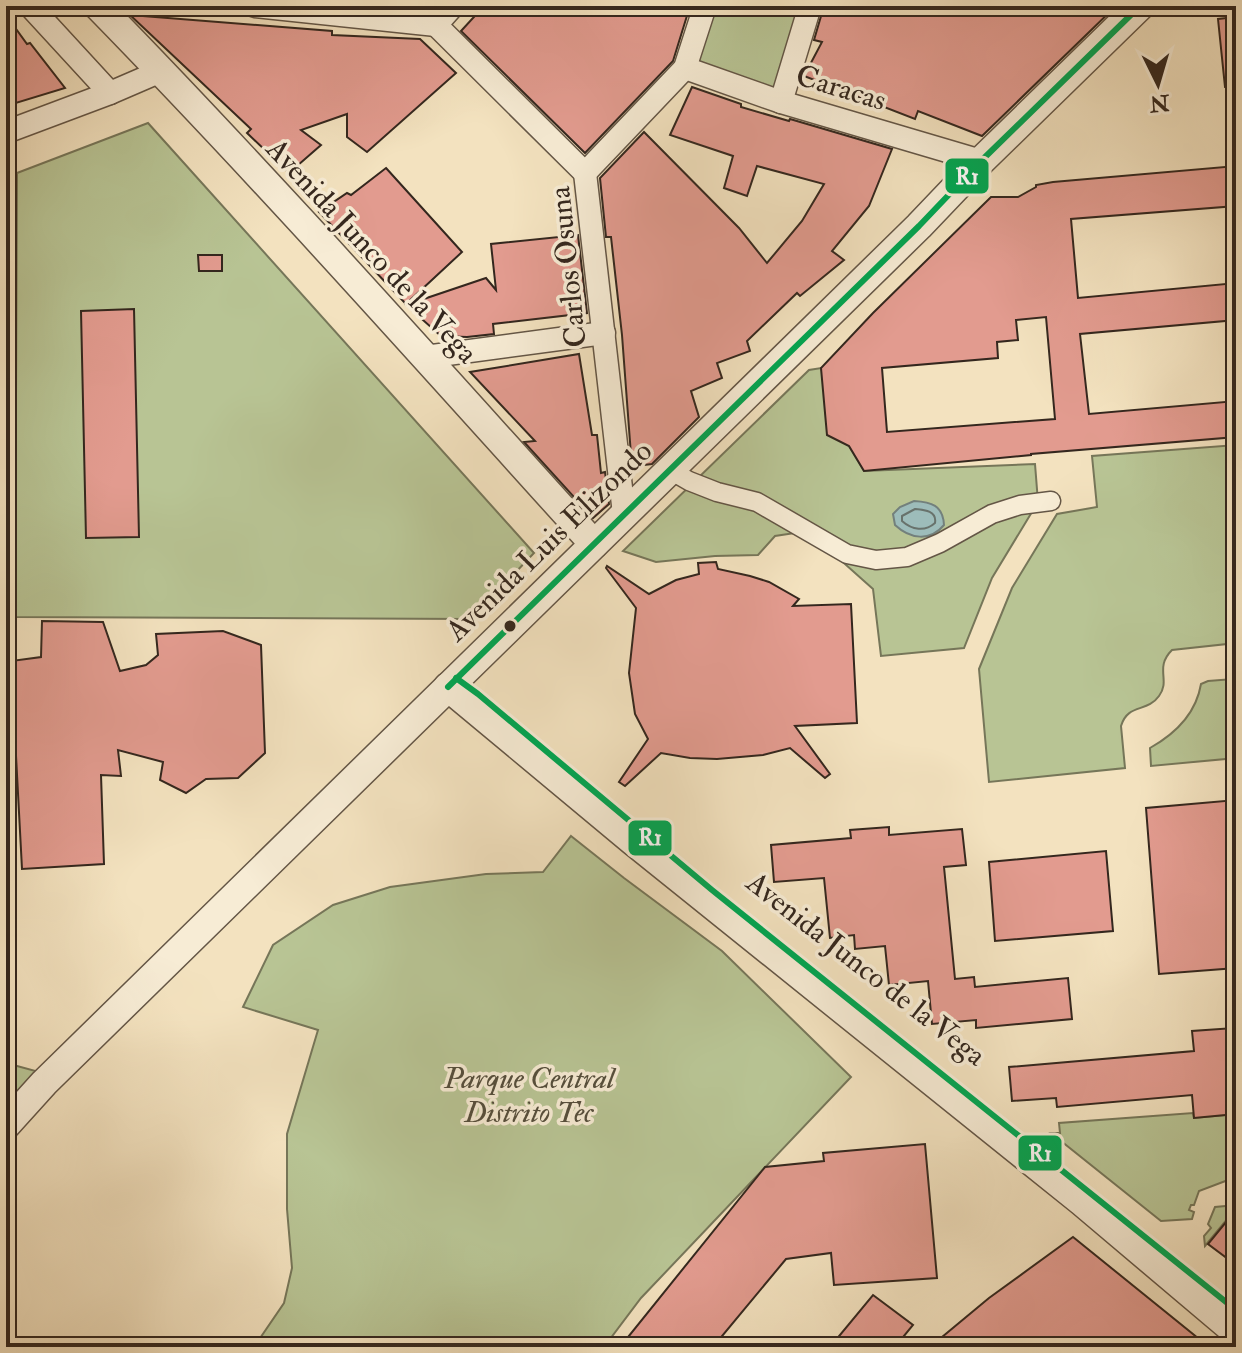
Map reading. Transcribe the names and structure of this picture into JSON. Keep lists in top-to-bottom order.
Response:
{
  "streets": {
    "street": [
      "Caracas",
      "Avenida Junco de la Vega",
      "Carlos Osuna",
      "Avenida Luis Elizondo"
    ]
  },
  "crossings": [
    ["Caracas", "Carlos Osuna"],
    ["Caracas", "Avenida Luis Elizondo"],
    ["Avenida Junco de la Vega", "Avenida Luis Elizondo"],
    ["Carlos Osuna", "Avenida Luis Elizondo"]
  ],
  "parks": ["Parque Central Distrito Tec"],
  "lines": ["transit line R1"],
  "north": "bottom"
}
